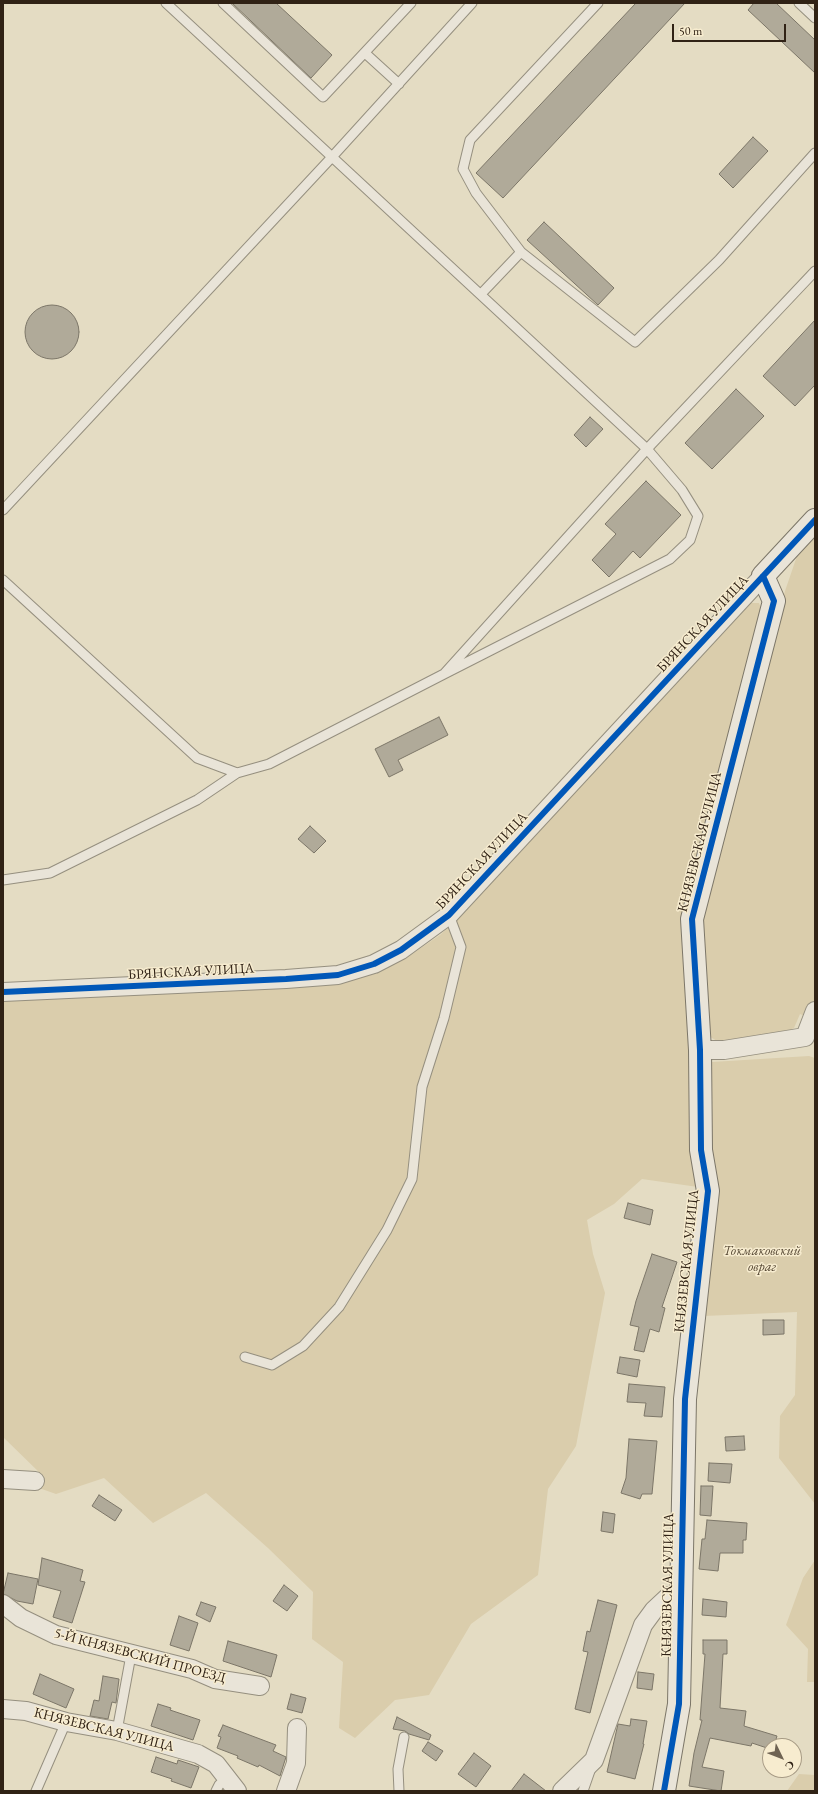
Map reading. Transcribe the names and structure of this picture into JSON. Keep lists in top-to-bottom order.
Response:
{
  "streets": {
    "street": ["БРЯНСКАЯ УЛИЦА", "КНЯЗЕВСКАЯ УЛИЦА", "5-Й КНЯЗЕВСКИЙ ПРОЕЗД"]
  },
  "crossings": [
    ["БРЯНСКАЯ УЛИЦА", "КНЯЗЕВСКАЯ УЛИЦА"]
  ],
  "parks": ["Токмаковский овраг"],
  "scale_bar": "50 m",
  "north": "bottom right"
}
